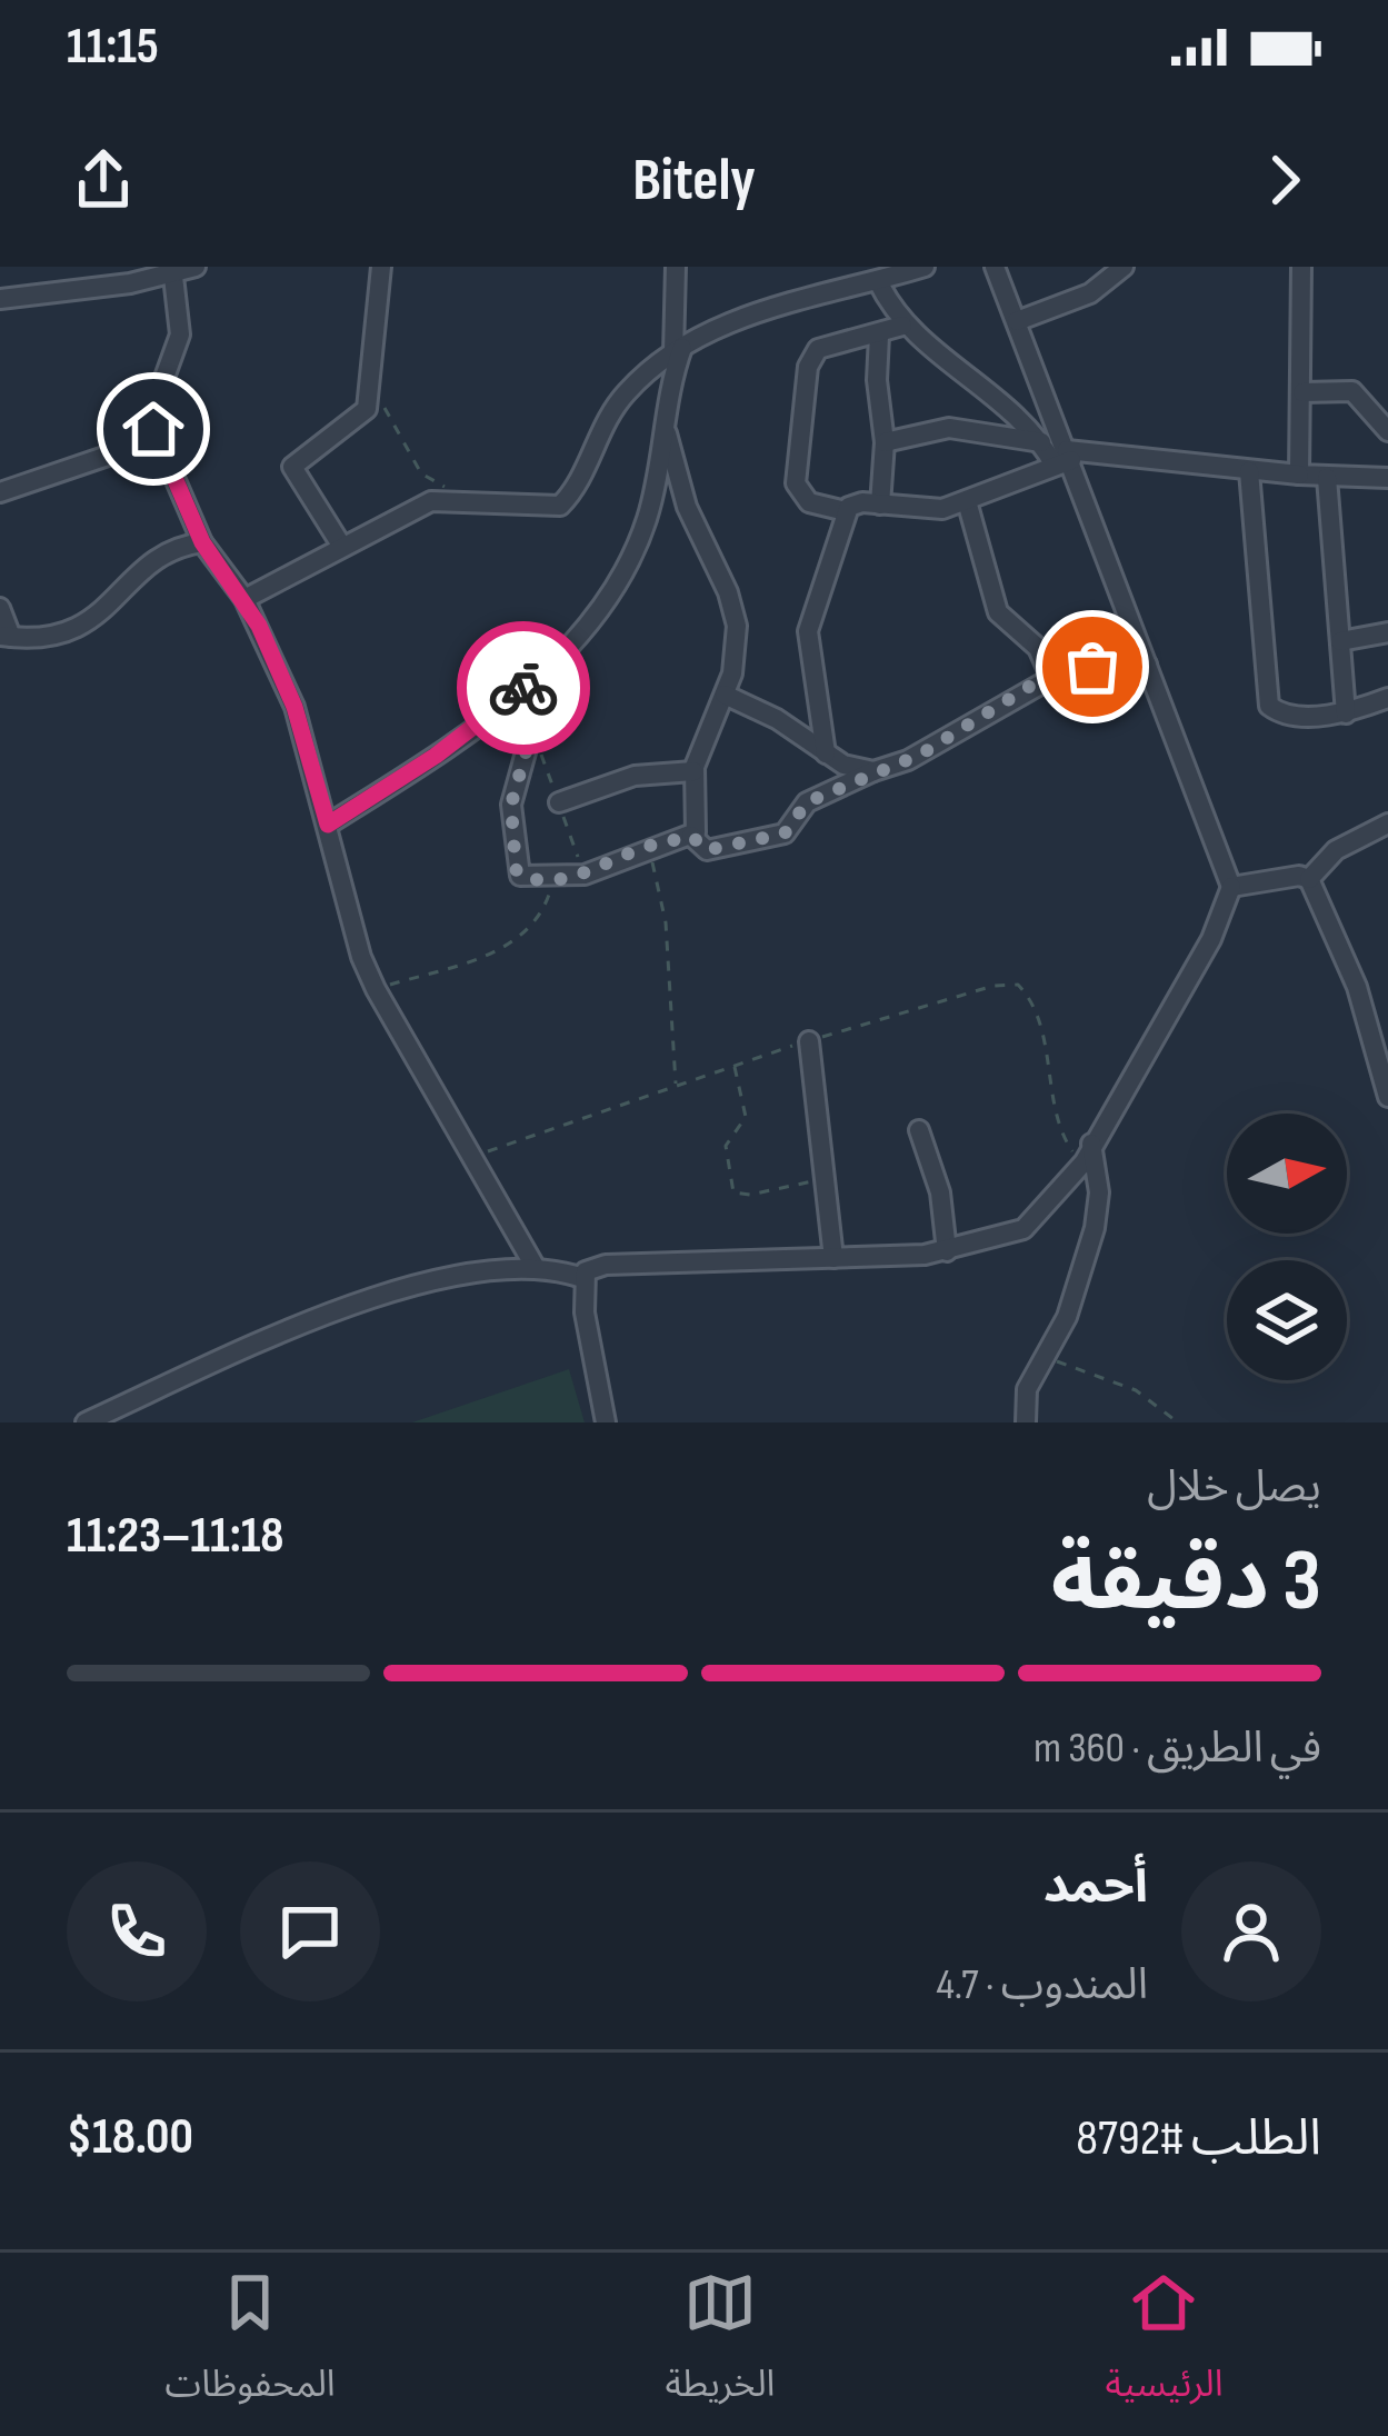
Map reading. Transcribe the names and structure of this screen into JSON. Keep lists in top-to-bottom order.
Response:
{
  "north": "right",
  "page": {
    "status": "11:15",
    "header": "Bitely",
    "heading": ["3 دقيقة", "يصل خلال", "11:18–11:23"],
    "panel": [
      "أحمد",
      "المندوب · 4.7",
      "الطلب #8792",
      "$18.00"
    ],
    "bar": "في الطريق · 360 m",
    "tabs": ["الرئيسية", "الخريطة", "المحفوظات"]
  }
}
